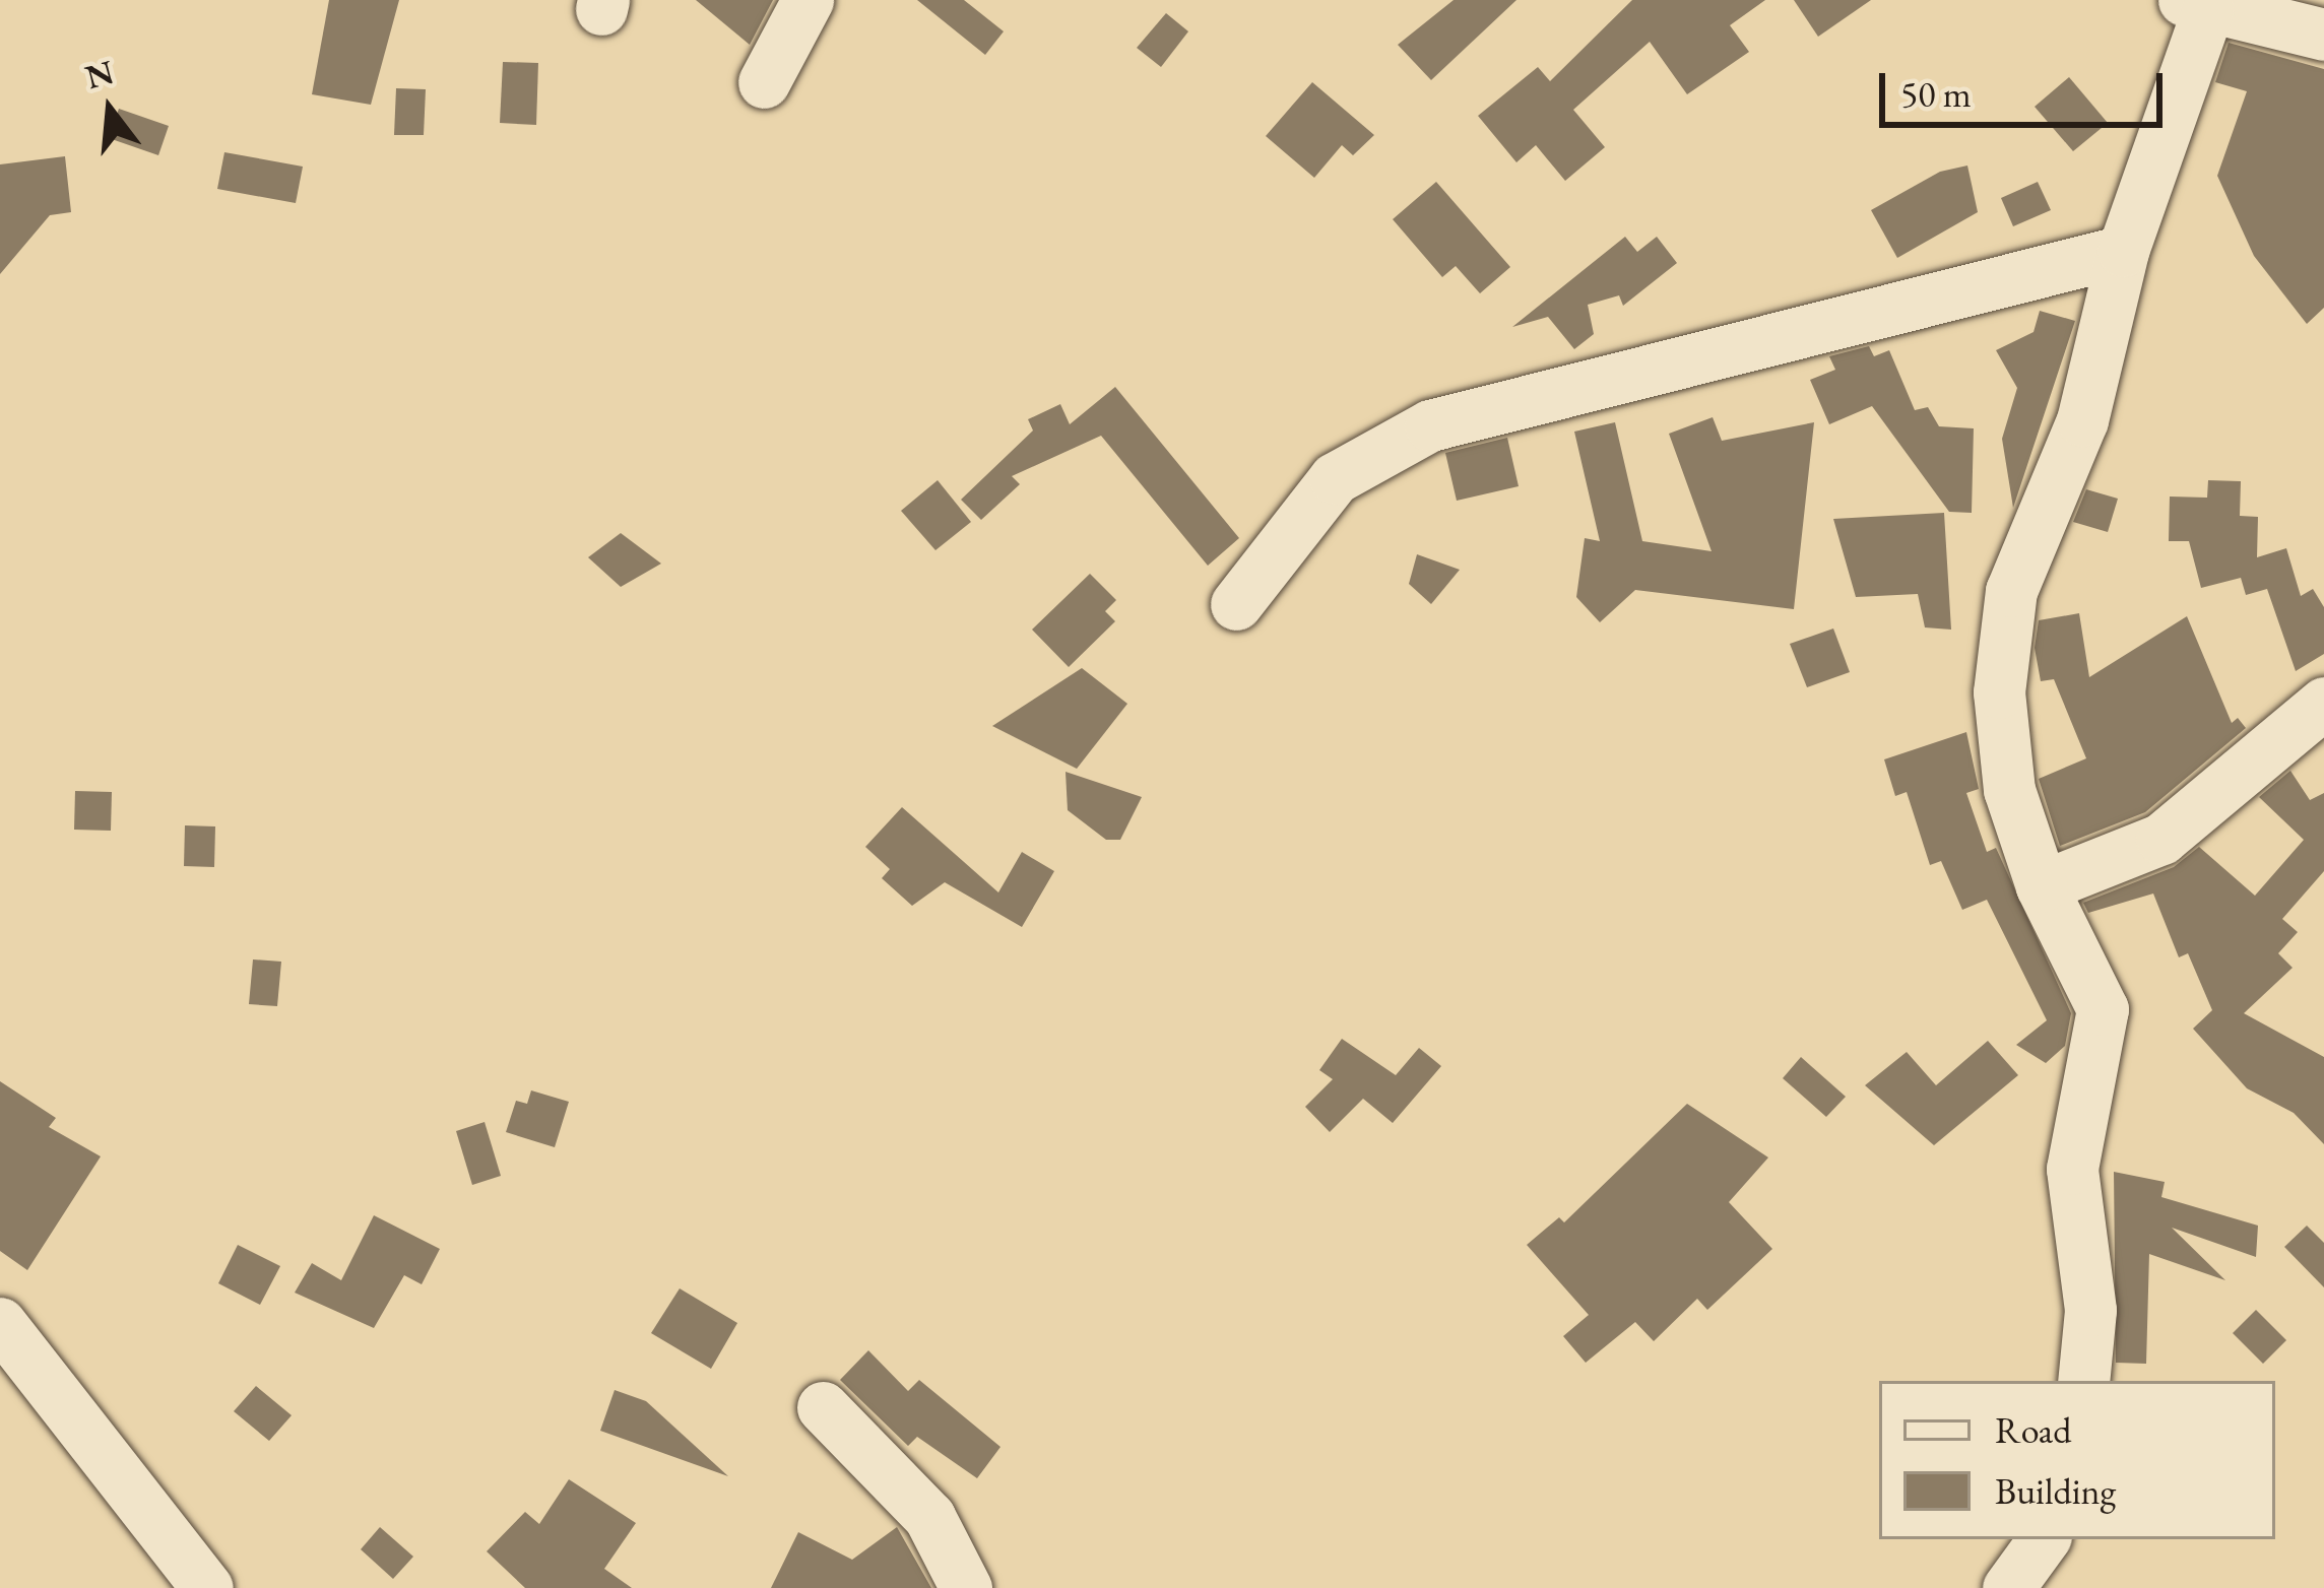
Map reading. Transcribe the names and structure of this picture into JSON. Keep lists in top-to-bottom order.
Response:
{
  "legend": ["Road", "Building"],
  "scale_bar": "50 m",
  "north": "top"
}
